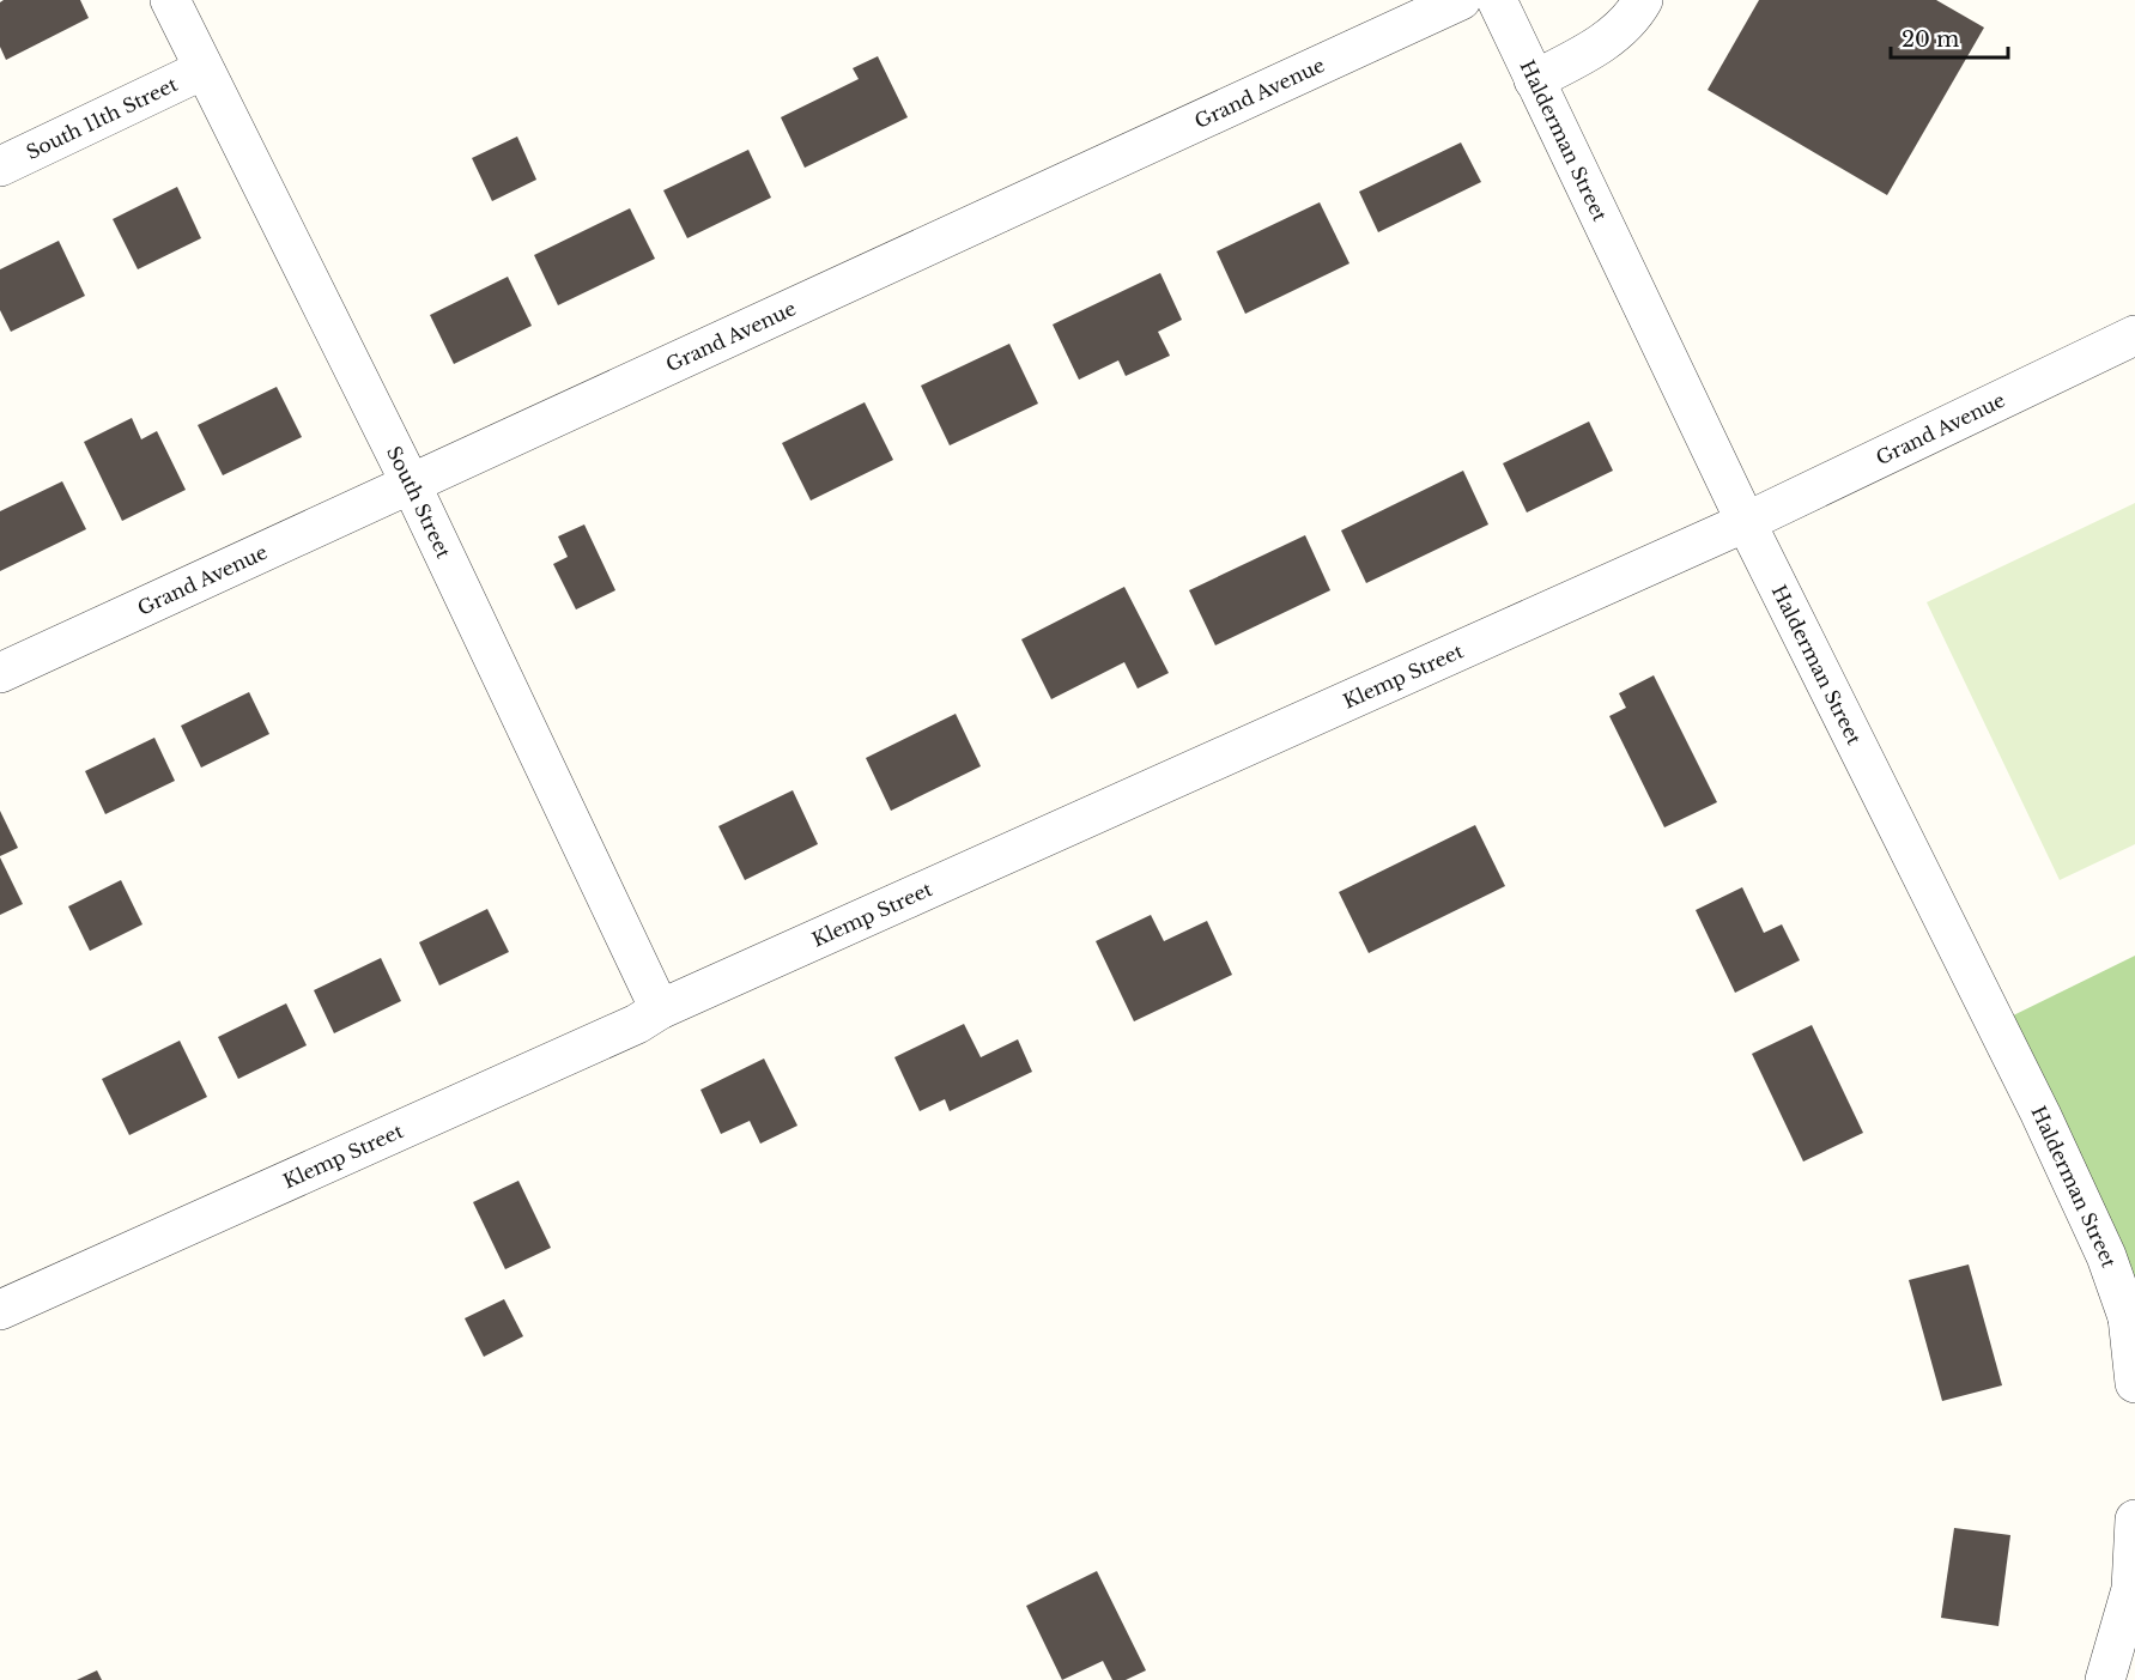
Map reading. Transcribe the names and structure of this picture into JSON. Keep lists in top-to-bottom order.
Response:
{
  "streets": {
    "street": [
      "Grand Avenue",
      "South 11th Street",
      "Halderman Street",
      "South Street",
      "Klemp Street"
    ]
  },
  "crossings": [
    ["Grand Avenue", "Halderman Street"],
    ["Grand Avenue", "South Street"],
    ["Grand Avenue", "Klemp Street"],
    ["South 11th Street", "South Street"],
    ["Halderman Street", "Klemp Street"],
    ["South Street", "Klemp Street"]
  ],
  "scale_bar": "20 m"
}
